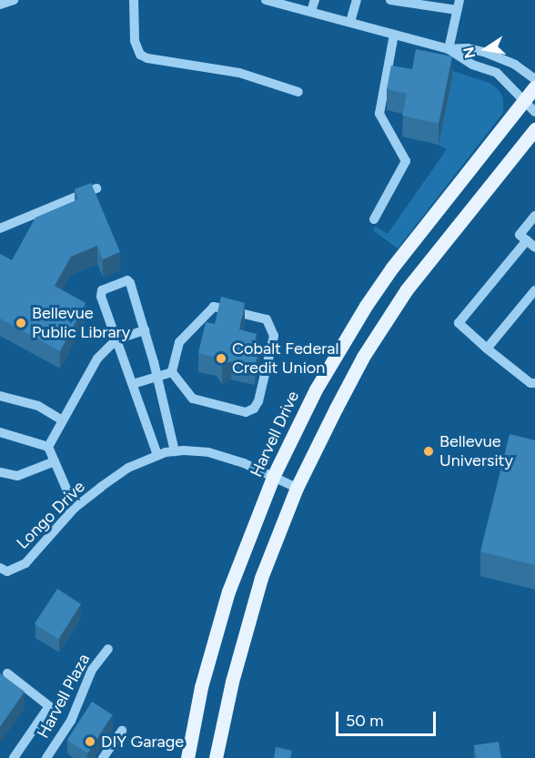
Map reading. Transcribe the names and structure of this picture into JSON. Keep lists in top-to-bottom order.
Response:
{
  "streets": {
    "main road": ["Harvell Drive"],
    "street": ["Longo Drive", "Harvell Plaza"]
  },
  "crossings": [
    ["Harvell Drive", "Longo Drive"]
  ],
  "places": [
    "Bellevue Public Library",
    "Cobalt Federal Credit Union",
    "Bellevue University",
    "DIY Garage"
  ],
  "scale_bar": "50 m",
  "north": "left"
}
